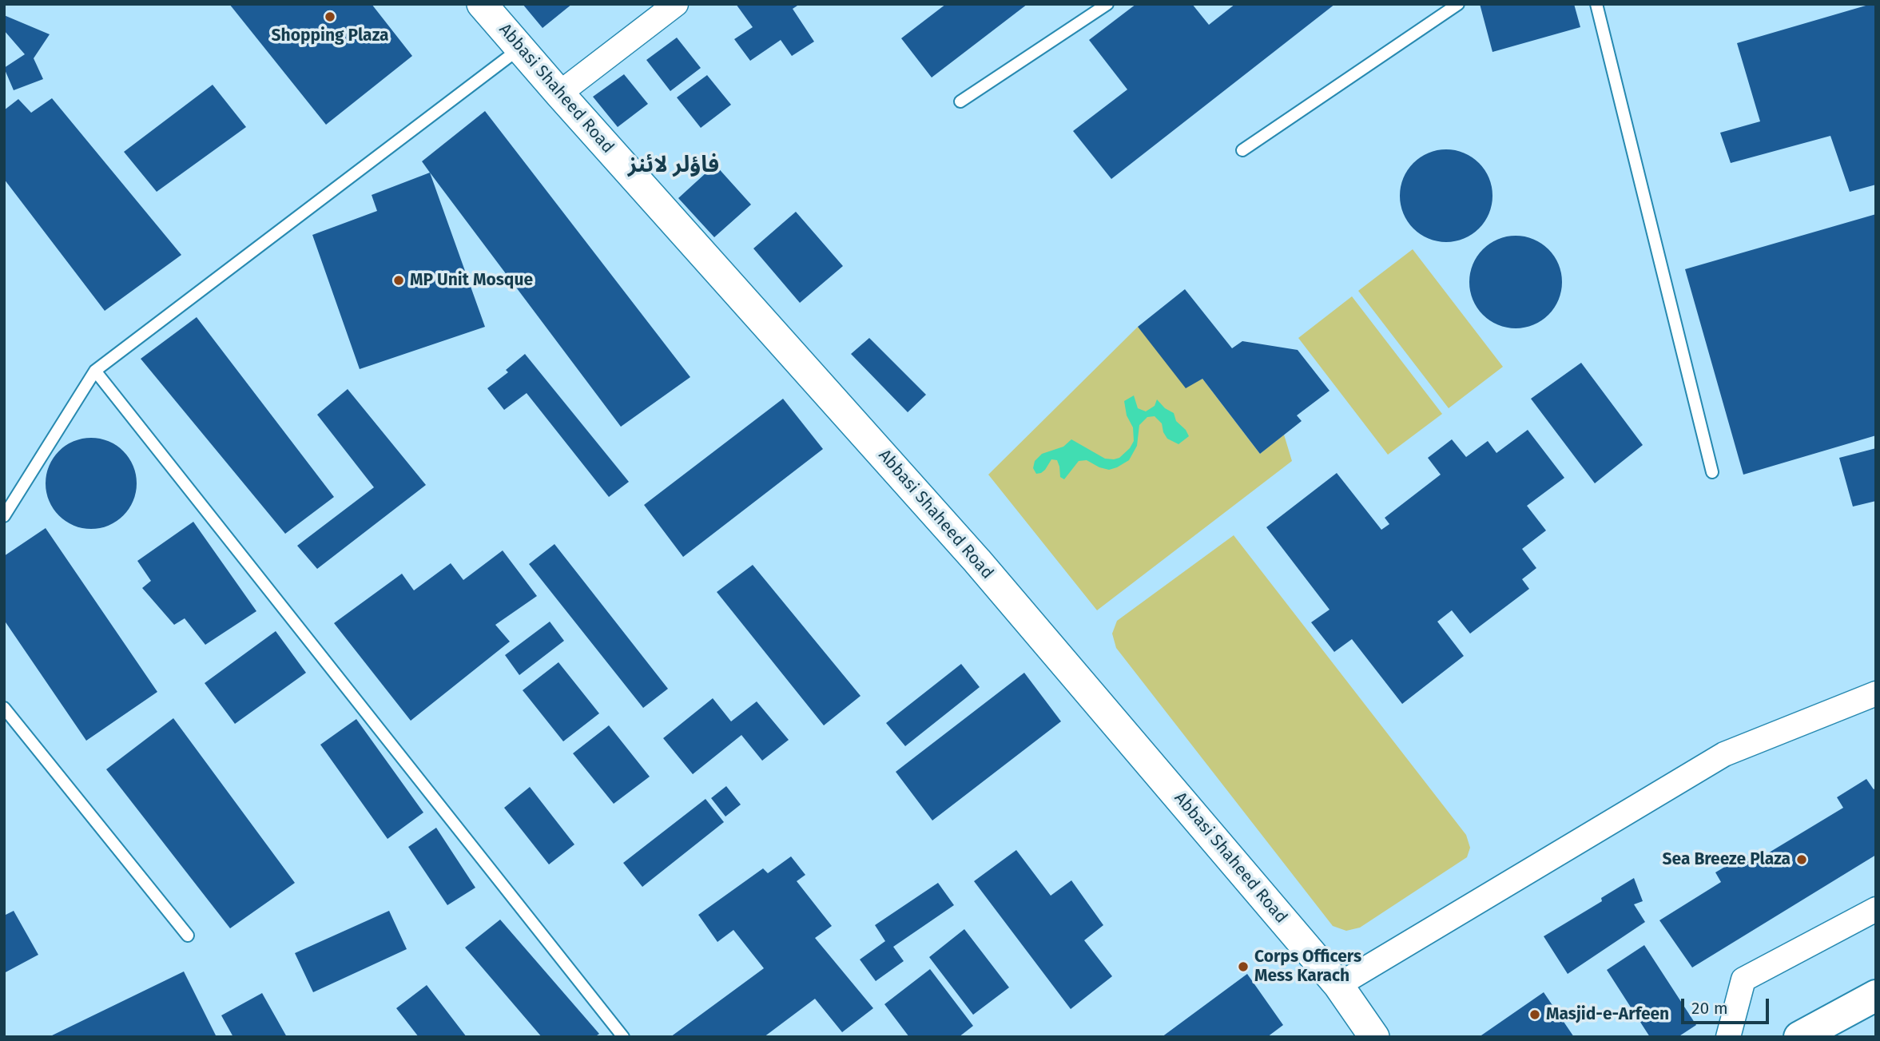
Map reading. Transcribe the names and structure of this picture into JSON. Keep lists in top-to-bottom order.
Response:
{
  "streets": {
    "street": ["Abbasi Shaheed Road"]
  },
  "districts": ["فاؤلر لائنز"],
  "places": [
    "Shopping Plaza",
    "MP Unit Mosque",
    "Sea Breeze Plaza",
    "Corps Officers Mess Karach",
    "Masjid-e-Arfeen"
  ],
  "scale_bar": "20 m"
}
